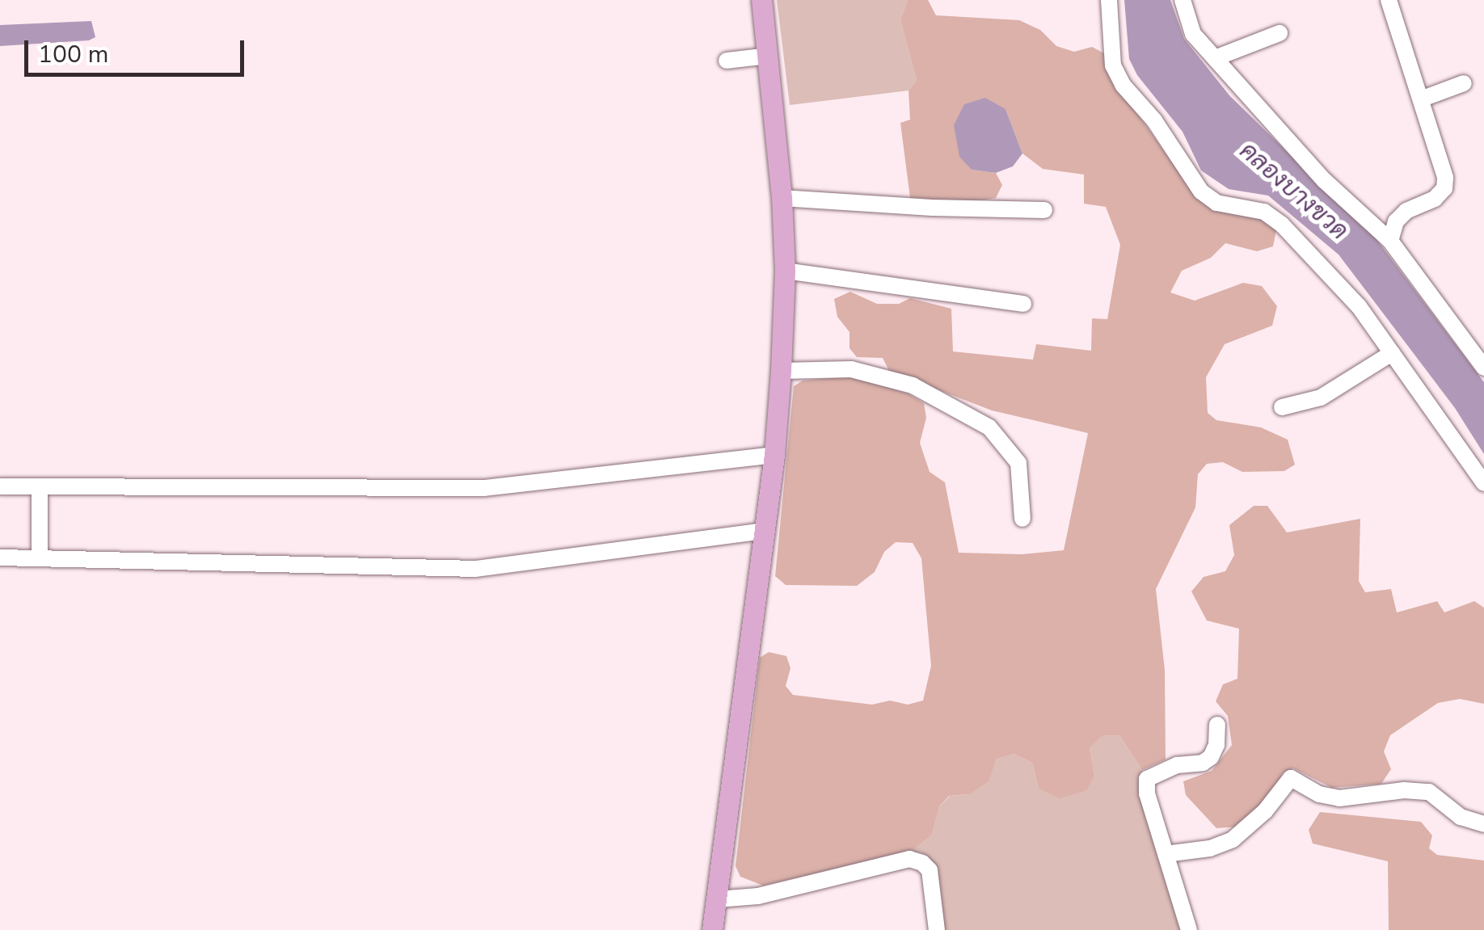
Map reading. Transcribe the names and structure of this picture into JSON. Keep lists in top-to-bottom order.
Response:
{
  "water": ["คลองบางขวด"],
  "scale_bar": "100 m"
}
